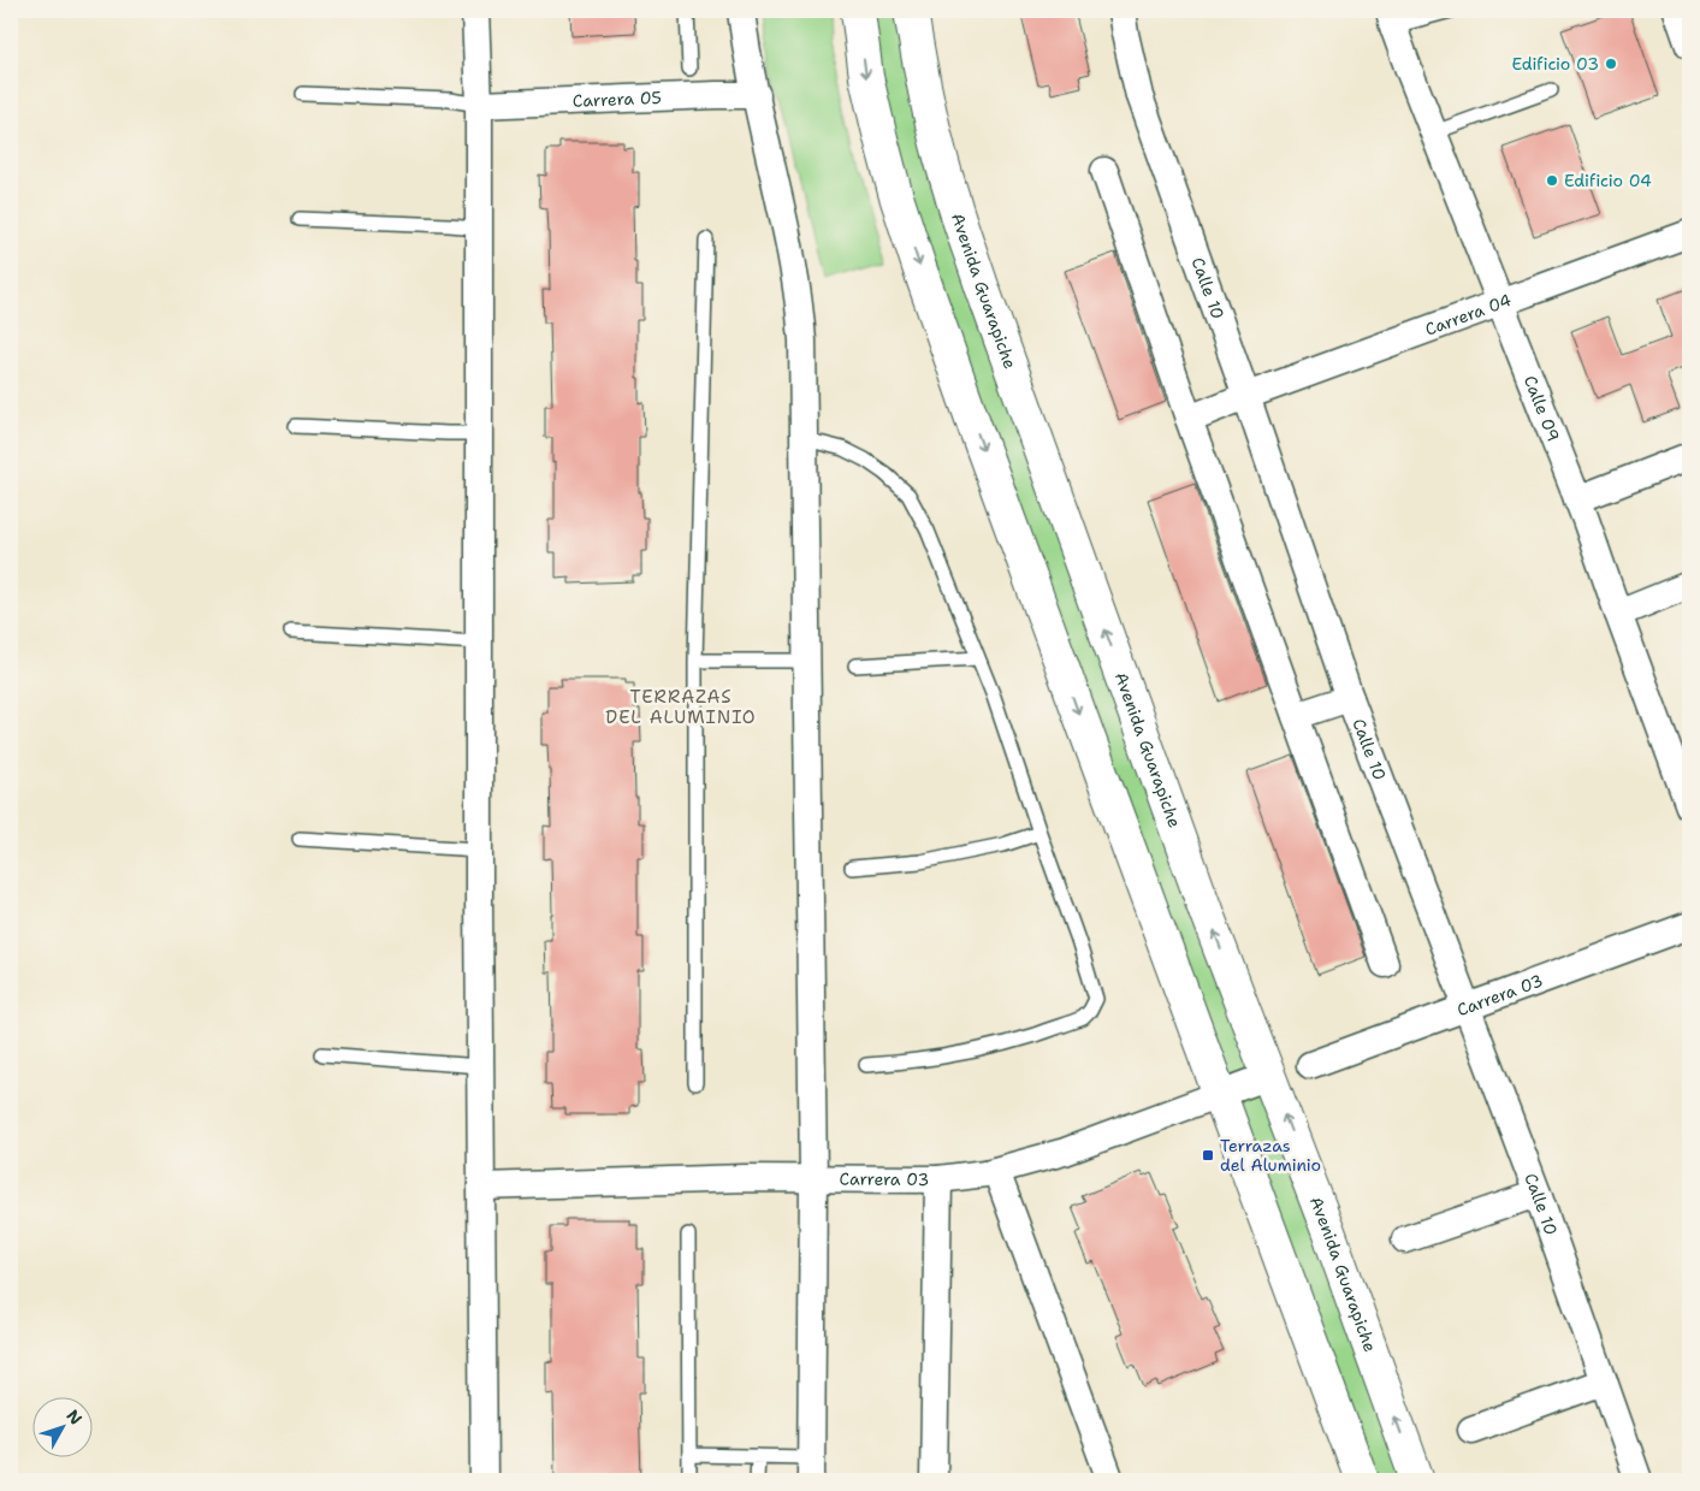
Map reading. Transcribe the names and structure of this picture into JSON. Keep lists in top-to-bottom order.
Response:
{
  "streets": {
    "street": [
      "Carrera 05",
      "Calle 10",
      "Avenida Guarapiche",
      "Carrera 04",
      "Calle 09",
      "Carrera 03"
    ]
  },
  "crossings": [
    ["Calle 10", "Carrera 04"],
    ["Calle 10", "Carrera 03"],
    ["Avenida Guarapiche", "Carrera 03"],
    ["Carrera 04", "Calle 09"]
  ],
  "districts": ["TERRAZAS DEL ALUMINIO"],
  "places": {
    "other": ["Edificio 03", "Edificio 04"],
    "transit": ["Terrazas del Aluminio"]
  },
  "north": "top right"
}
